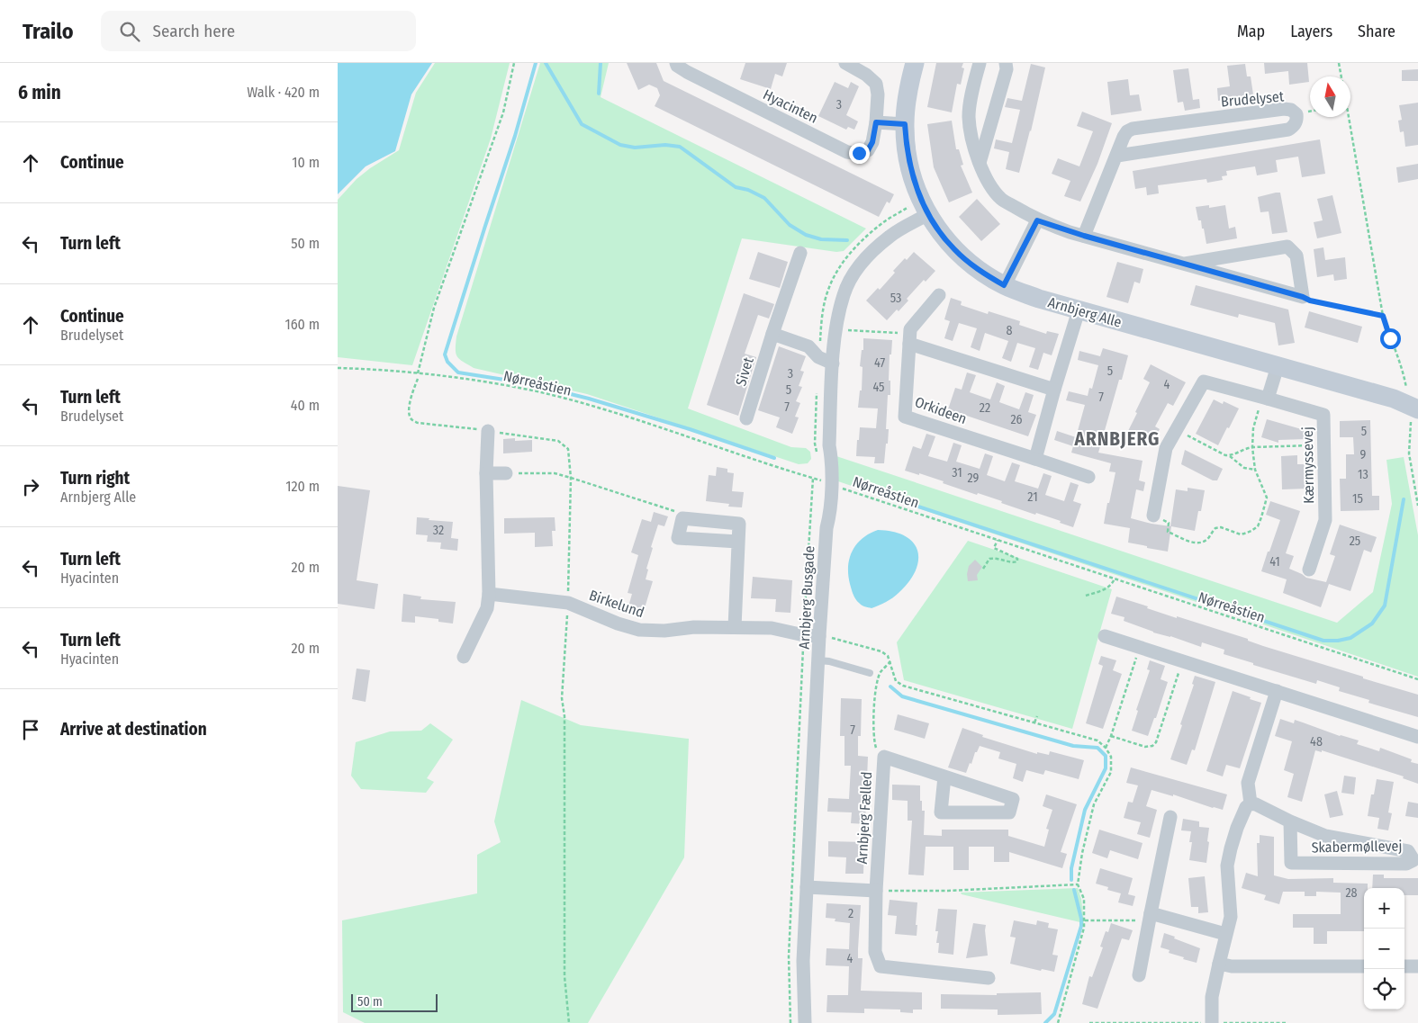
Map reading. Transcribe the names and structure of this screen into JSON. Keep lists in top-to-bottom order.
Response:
{
  "streets": {
    "street": [
      "Brudelyset",
      "Hyacinten",
      "Arnbjerg Alle",
      "Sivet",
      "Orkideen",
      "Kærmyssevej",
      "Arnbjerg Busgade",
      "Birkelund",
      "Arnbjerg Fælled",
      "Skabermøllevej"
    ],
    "path": ["Nørreåstien"]
  },
  "crossings": [
    ["Arnbjerg Alle", "Arnbjerg Busgade"],
    ["Nørreåstien", "Arnbjerg Busgade"],
    ["Arnbjerg Busgade", "Birkelund"]
  ],
  "districts": ["ARNBJERG"],
  "house_numbers": [
    "3",
    "53",
    "8",
    "47",
    "5",
    "3",
    "4",
    "45",
    "5",
    "7",
    "7",
    "22",
    "26",
    "5",
    "9",
    "31",
    "13",
    "29",
    "21",
    "15",
    "32",
    "25",
    "41",
    "7",
    "48",
    "28",
    "2",
    "4"
  ],
  "scale_bar": "50 m",
  "north": "top",
  "page": {
    "header": "Trailo",
    "search": "Search here",
    "nav": ["Map", "Layers", "Share"],
    "heading": ["6 min", "Walk · 420 m"],
    "list": [
      ["Continue", "10 m"],
      ["Turn left", "50 m"],
      ["Continue", "Brudelyset", "160 m"],
      ["Turn left", "Brudelyset", "40 m"],
      ["Turn right", "Arnbjerg Alle", "120 m"],
      ["Turn left", "Hyacinten", "20 m"],
      ["Turn left", "Hyacinten", "20 m"],
      "Arrive at destination"
    ],
    "map_buttons": ["+", "−"],
    "scale": "50 m"
  }
}
